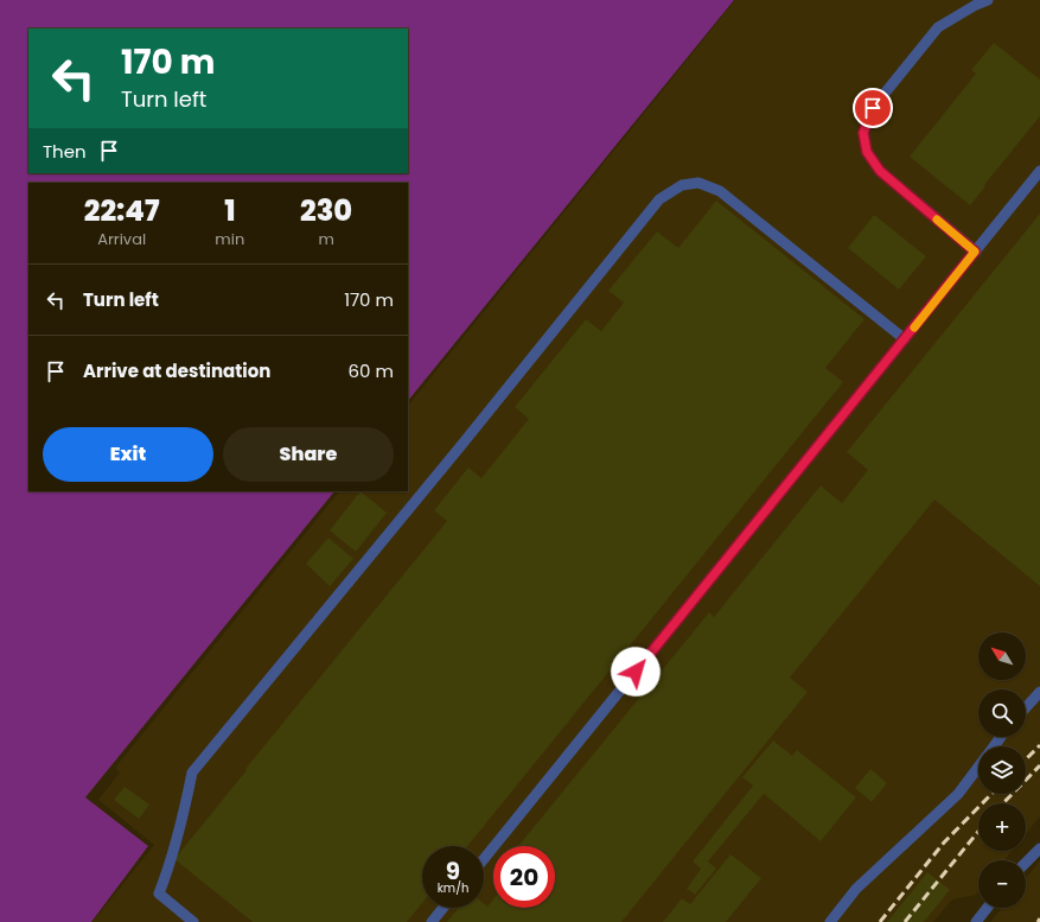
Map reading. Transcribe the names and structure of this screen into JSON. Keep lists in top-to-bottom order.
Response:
{
  "north": "top left",
  "page": {
    "turn": ["170 m", "Turn left"],
    "then": "Then",
    "eta": [
      "22:47",
      "Arrival",
      "1",
      "min",
      "230",
      "m"
    ],
    "list": [
      {
        "name": "Turn left",
        "value": "170 m"
      },
      {
        "name": "Arrive at destination",
        "value": "60 m"
      }
    ],
    "buttons": ["Exit", "Share"],
    "map_buttons": ["+", "−"],
    "speed": "9 km/h",
    "limit": "20"
  }
}
